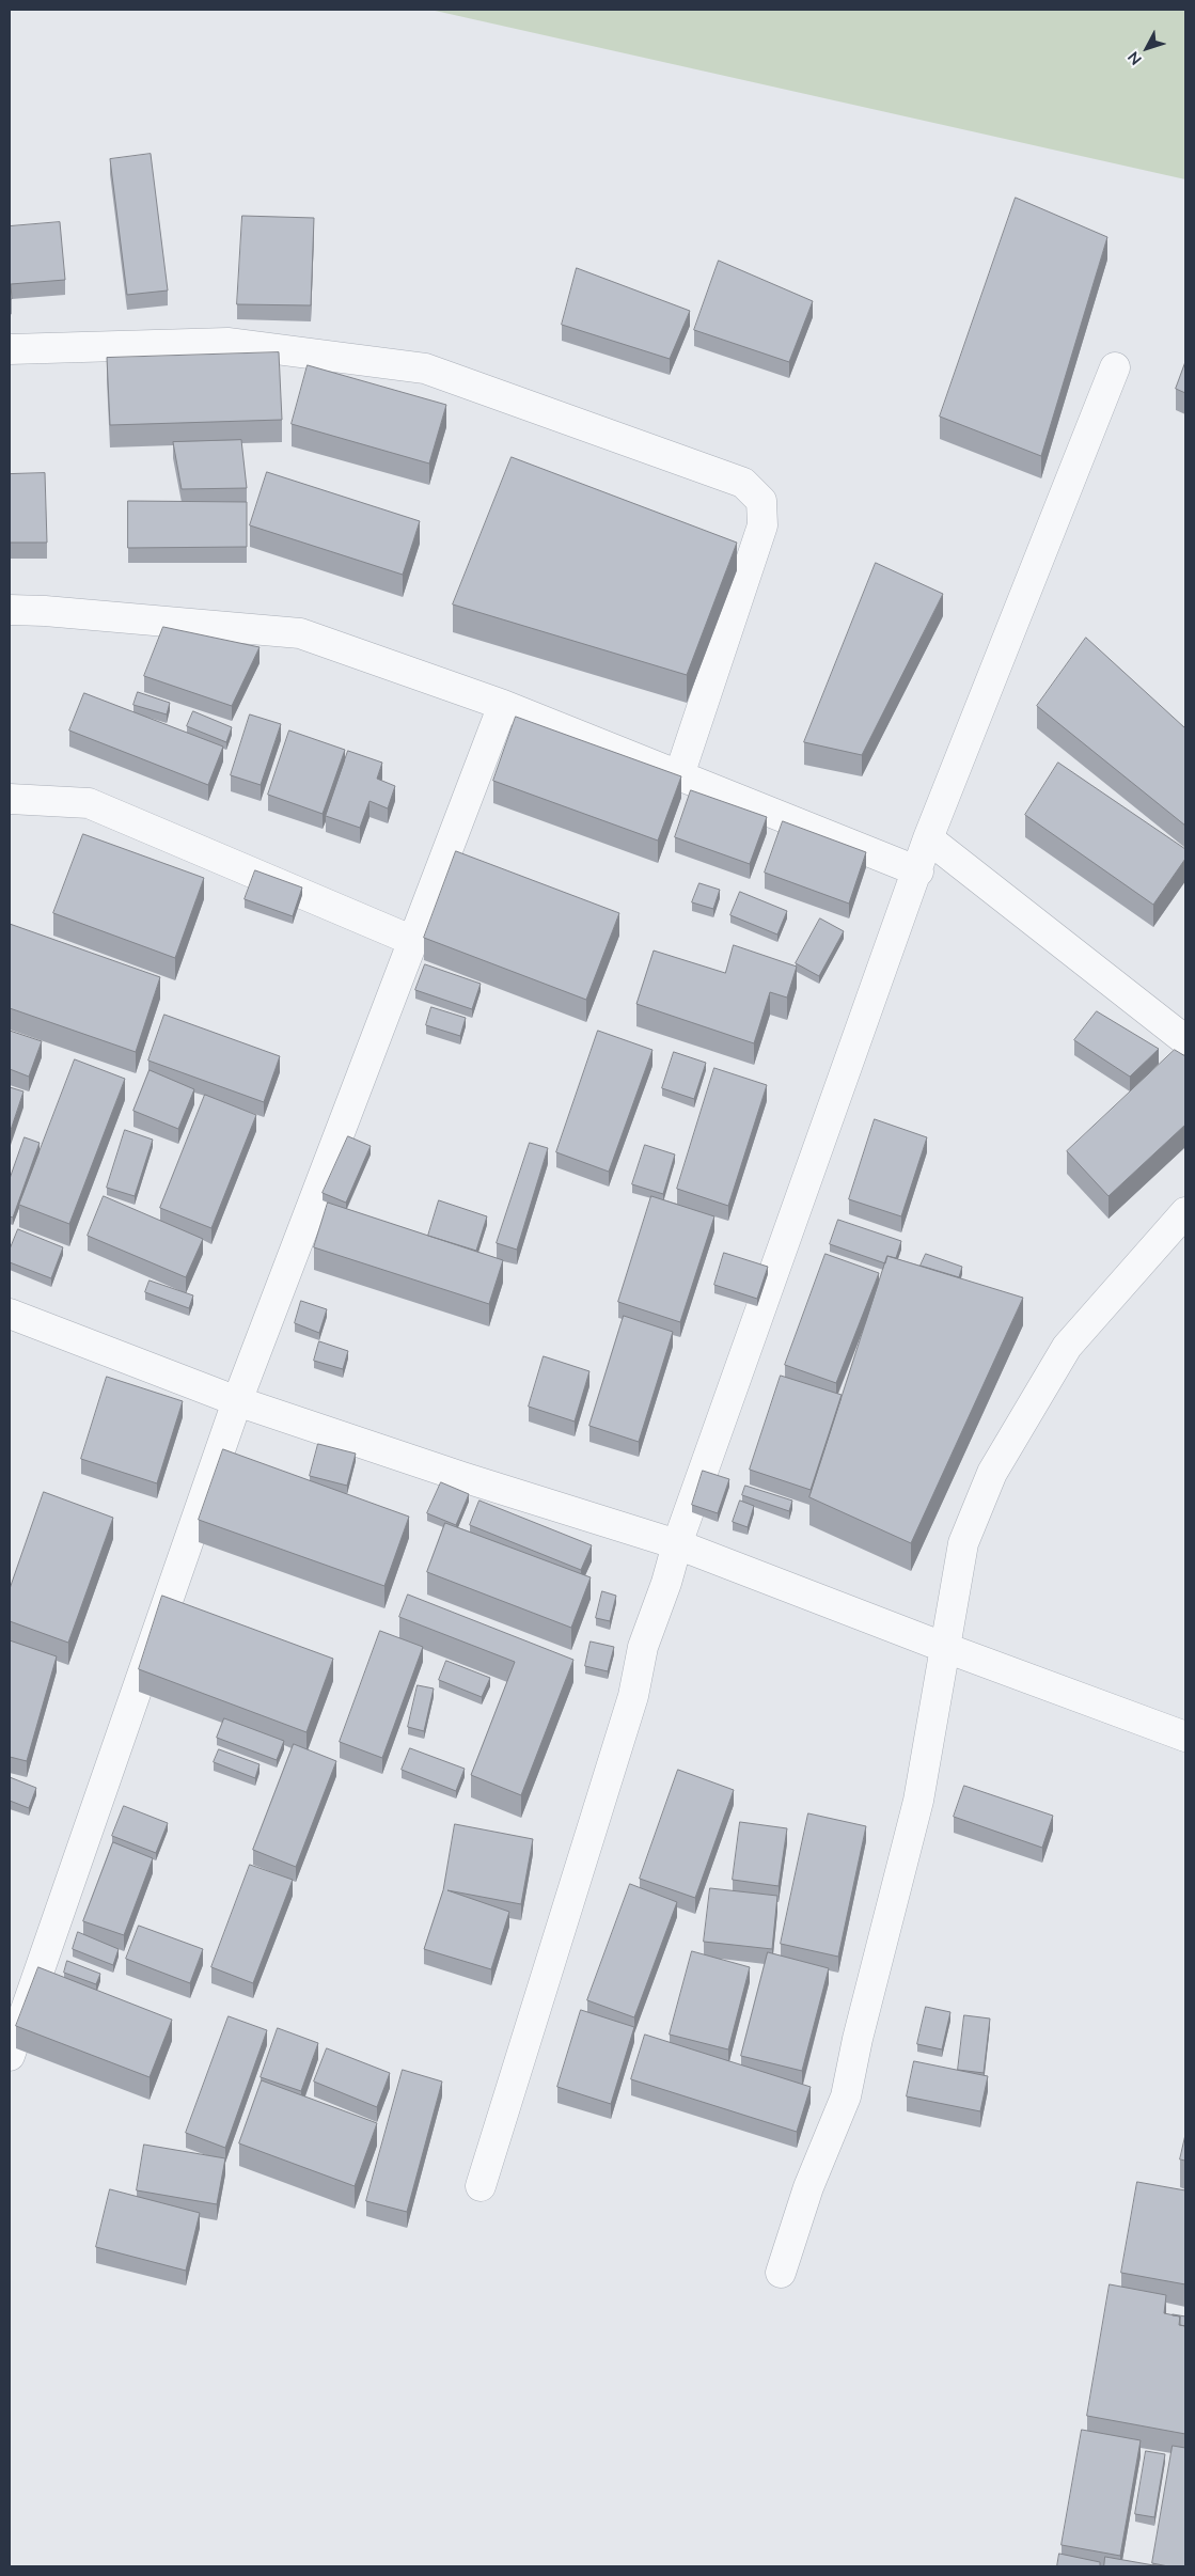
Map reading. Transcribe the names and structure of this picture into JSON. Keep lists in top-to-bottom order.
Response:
{
  "north": "bottom left"
}
